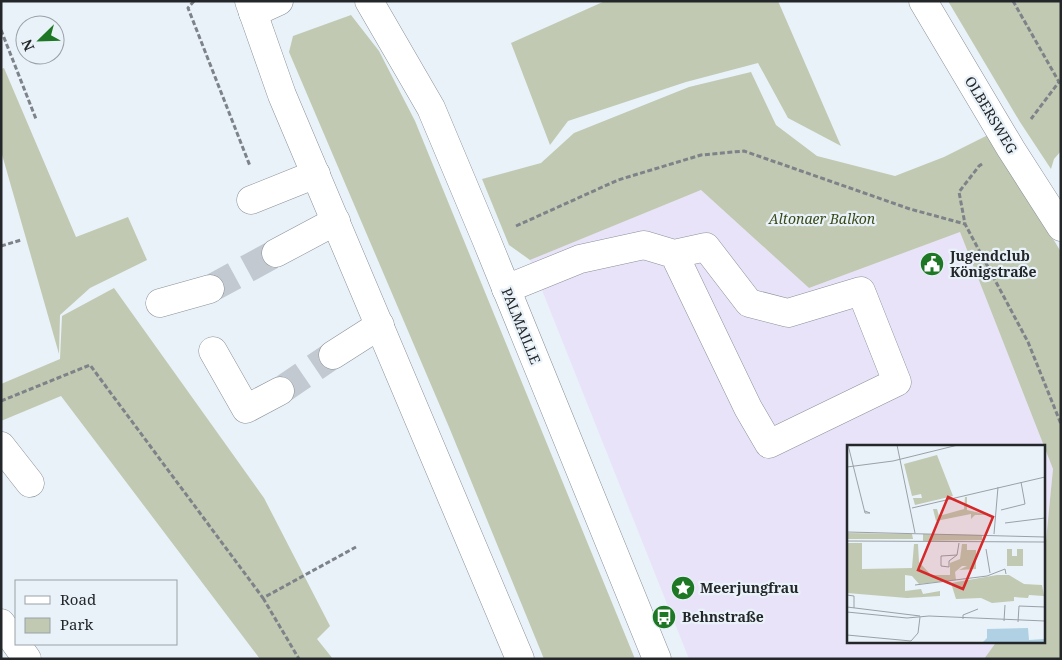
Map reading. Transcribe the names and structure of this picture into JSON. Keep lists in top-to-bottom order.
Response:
{
  "streets": {
    "main road": ["OLBERSWEG", "PALMAILLE"]
  },
  "parks": ["Altonaer Balkon"],
  "places": {
    "public building": ["Jugendclub Königstraße"],
    "place": ["Meerjungfrau"],
    "bus stop": ["Behnstraße"]
  },
  "legend": ["Road", "Park"],
  "north": "bottom left"
}
